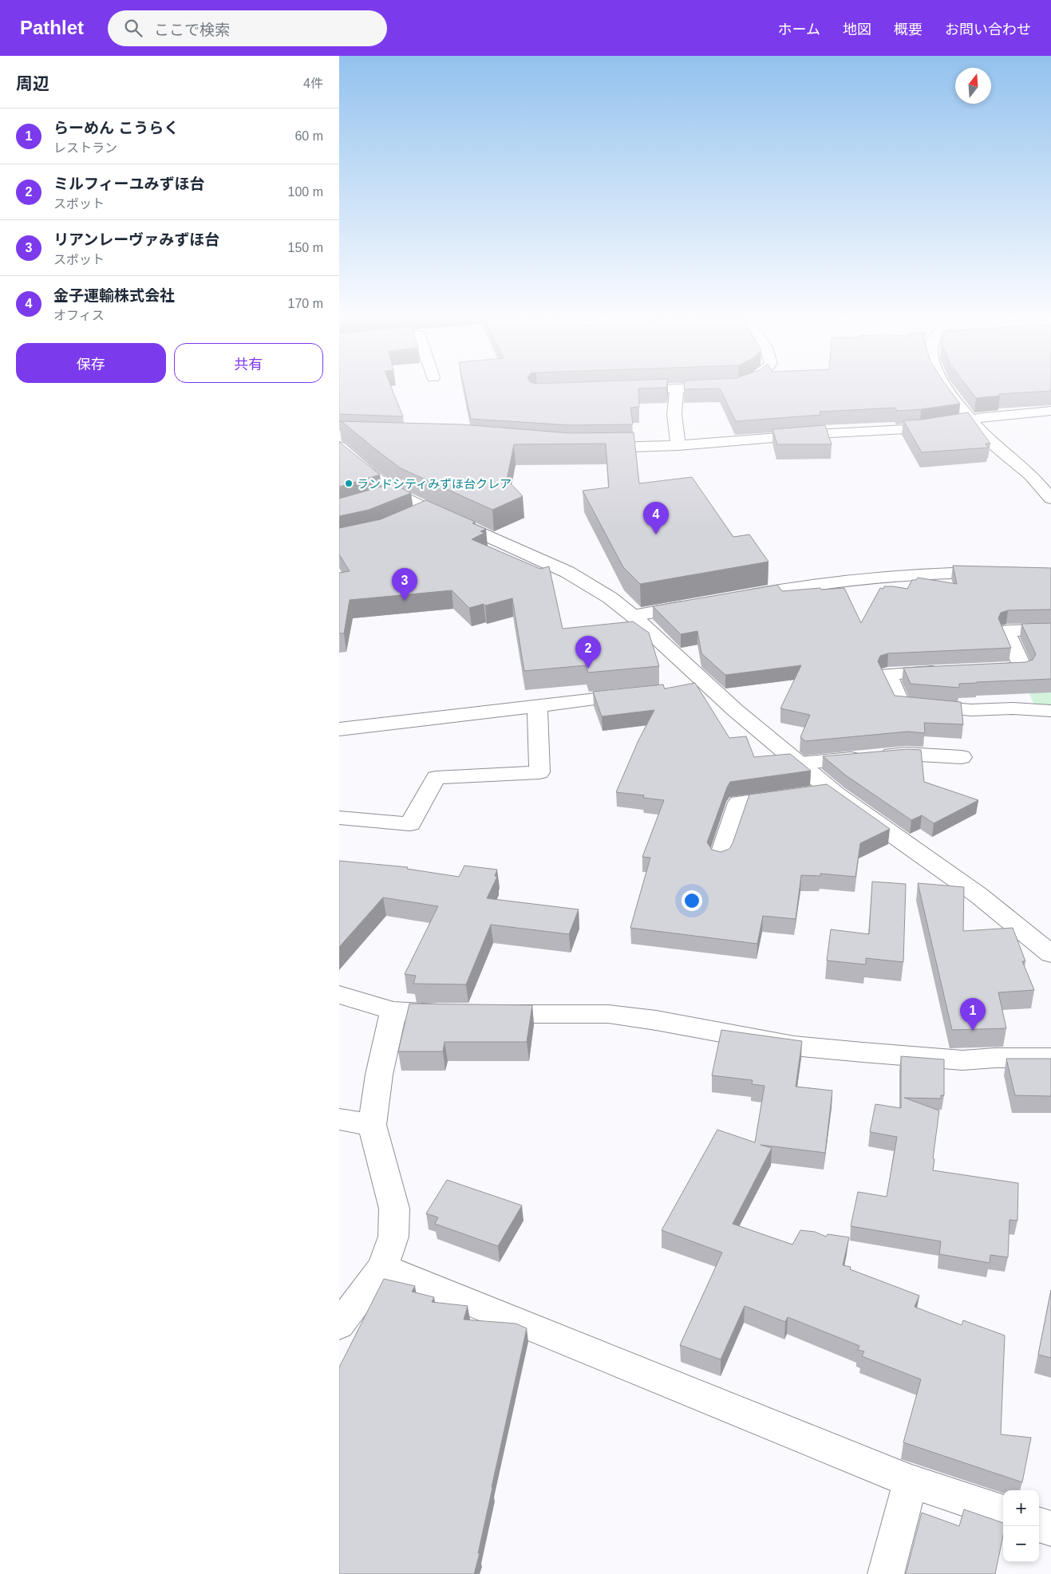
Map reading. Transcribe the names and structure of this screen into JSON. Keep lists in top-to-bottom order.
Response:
{
  "places": ["ランドシティみずほ台クレア"],
  "north": "top",
  "page": {
    "header": "Pathlet",
    "search": "ここで検索",
    "nav": [
      "ホーム",
      "地図",
      "概要",
      "お問い合わせ"
    ],
    "heading": ["周辺", "4件"],
    "list": [
      {
        "mark": "1",
        "name": "らーめん こうらく",
        "note": "レストラン",
        "value": "60 m"
      },
      {
        "mark": "2",
        "name": "ミルフィーユみずほ台",
        "note": "スポット",
        "value": "100 m"
      },
      {
        "mark": "3",
        "name": "リアンレーヴァみずほ台",
        "note": "スポット",
        "value": "150 m"
      },
      {
        "mark": "4",
        "name": "金子運輸株式会社",
        "note": "オフィス",
        "value": "170 m"
      }
    ],
    "buttons": ["保存", "共有"],
    "pins": [
      "4",
      "3",
      "2",
      "1"
    ],
    "map_buttons": ["+", "−"]
  }
}
